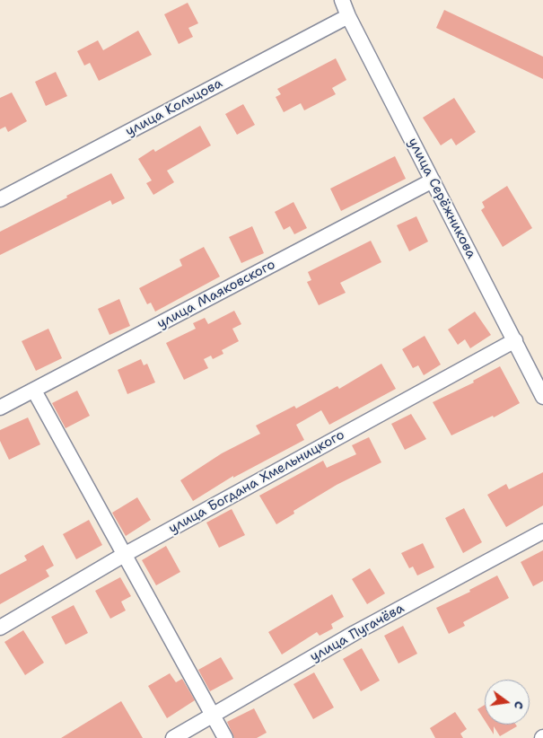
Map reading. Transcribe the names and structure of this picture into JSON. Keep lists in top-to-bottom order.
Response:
{
  "streets": {
    "street": [
      "улица Кольцова",
      "улица Серёжникова",
      "улица Маяковского",
      "улица Богдана Хмельницкого",
      "улица Пугачёва"
    ]
  },
  "crossings": [
    ["улица Кольцова", "улица Серёжникова"],
    ["улица Серёжникова", "улица Маяковского"],
    ["улица Серёжникова", "улица Богдана Хмельницкого"]
  ],
  "north": "right"
}
